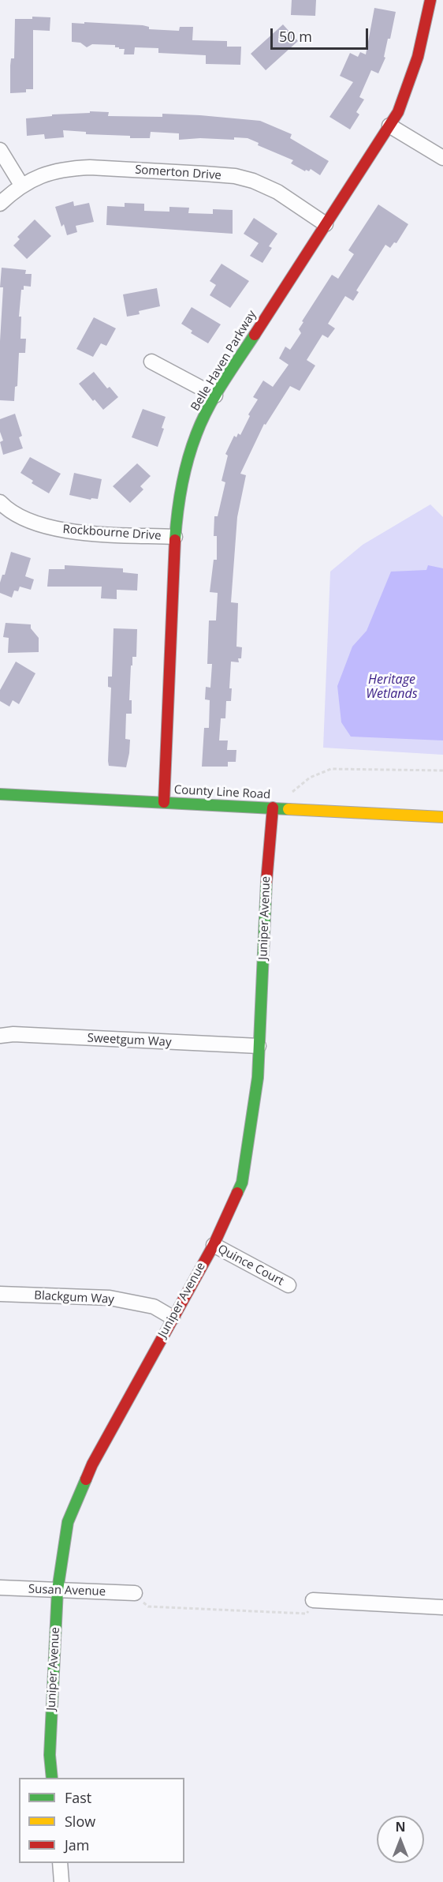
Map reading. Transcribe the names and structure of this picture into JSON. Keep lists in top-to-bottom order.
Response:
{
  "streets": {
    "street": [
      "Somerton Drive",
      "Belle Haven Parkway",
      "Rockbourne Drive",
      "County Line Road",
      "Juniper Avenue",
      "Sweetgum Way",
      "Quince Court",
      "Blackgum Way",
      "Susan Avenue"
    ]
  },
  "crossings": [
    ["Somerton Drive", "Belle Haven Parkway"],
    ["Belle Haven Parkway", "Rockbourne Drive"],
    ["Belle Haven Parkway", "County Line Road"],
    ["County Line Road", "Juniper Avenue"],
    ["Juniper Avenue", "Sweetgum Way"],
    ["Juniper Avenue", "Quince Court"],
    ["Juniper Avenue", "Blackgum Way"],
    ["Juniper Avenue", "Susan Avenue"]
  ],
  "water": ["Heritage Wetlands"],
  "legend": ["Fast", "Slow", "Jam"],
  "scale_bar": "50 m",
  "north": "top"
}
